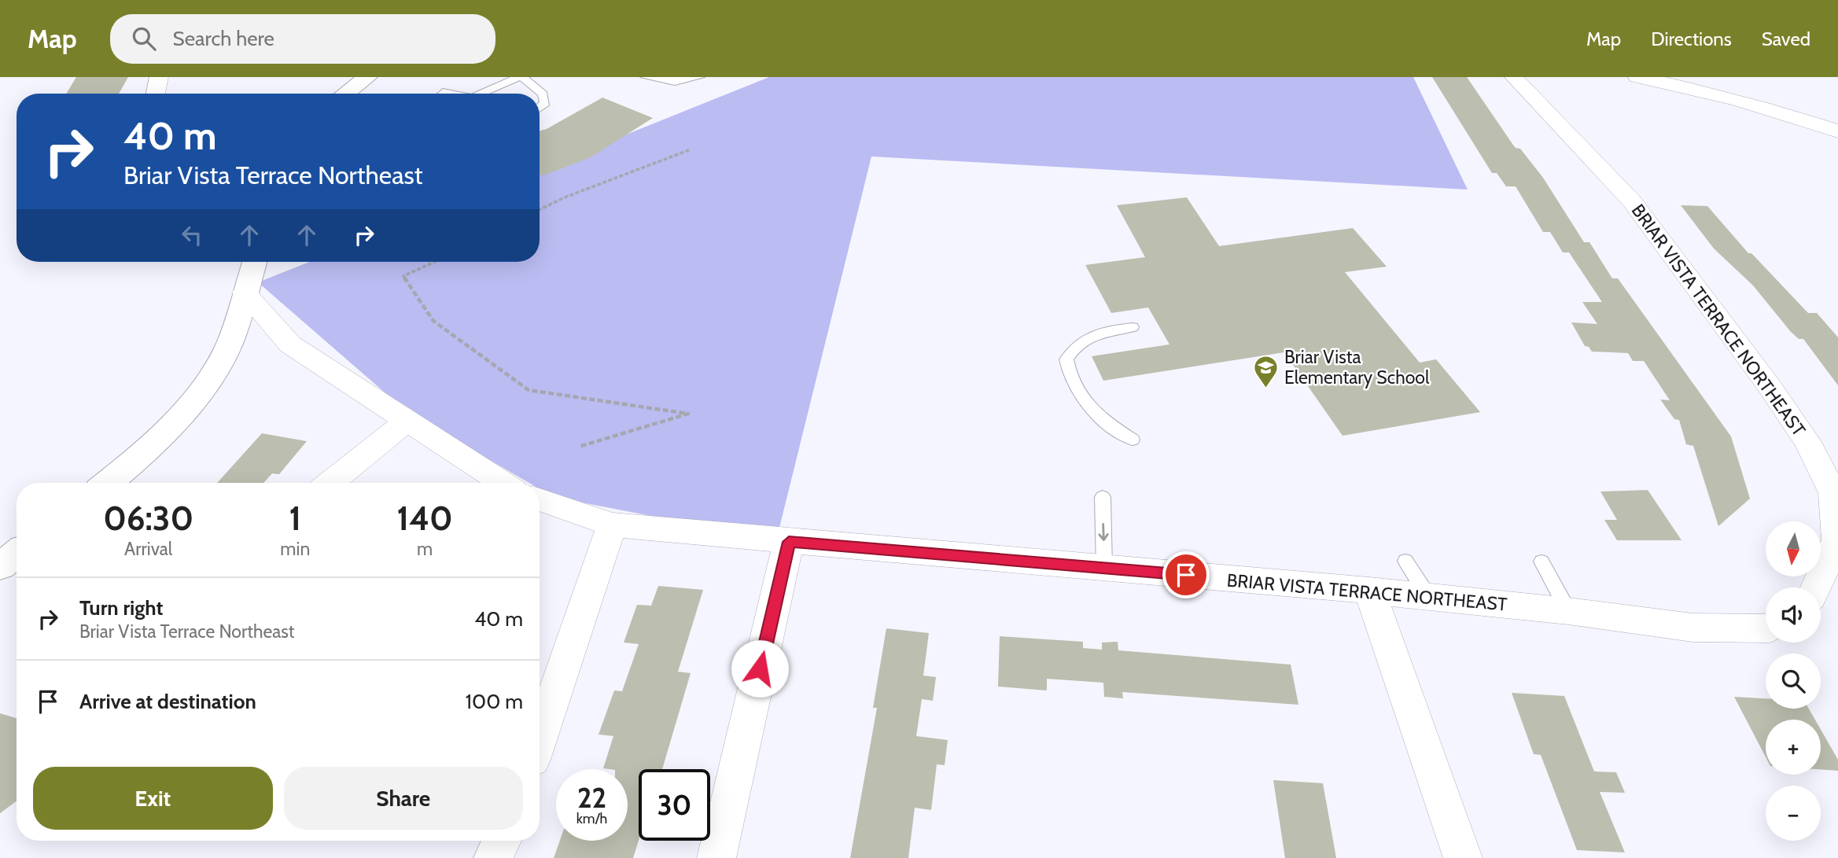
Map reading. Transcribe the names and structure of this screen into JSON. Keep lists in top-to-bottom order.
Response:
{
  "streets": {
    "street": ["BRIAR VISTA TERRACE NORTHEAST"]
  },
  "places": {
    "school or university": ["Briar Vista Elementary School"]
  },
  "north": "bottom",
  "page": {
    "header": "Map",
    "search": "Search here",
    "nav": ["Map", "Directions", "Saved"],
    "turn": ["40 m", "Briar Vista Terrace Northeast"],
    "eta": [
      "06:30",
      "Arrival",
      "1",
      "min",
      "140",
      "m"
    ],
    "map_buttons": ["+", "−"],
    "list": [
      {
        "name": "Turn right",
        "note": "Briar Vista Terrace Northeast",
        "value": "40 m"
      },
      {
        "name": "Arrive at destination",
        "value": "100 m"
      }
    ],
    "buttons": ["Exit", "Share"],
    "speed": "22 km/h",
    "limit": "30"
  }
}
